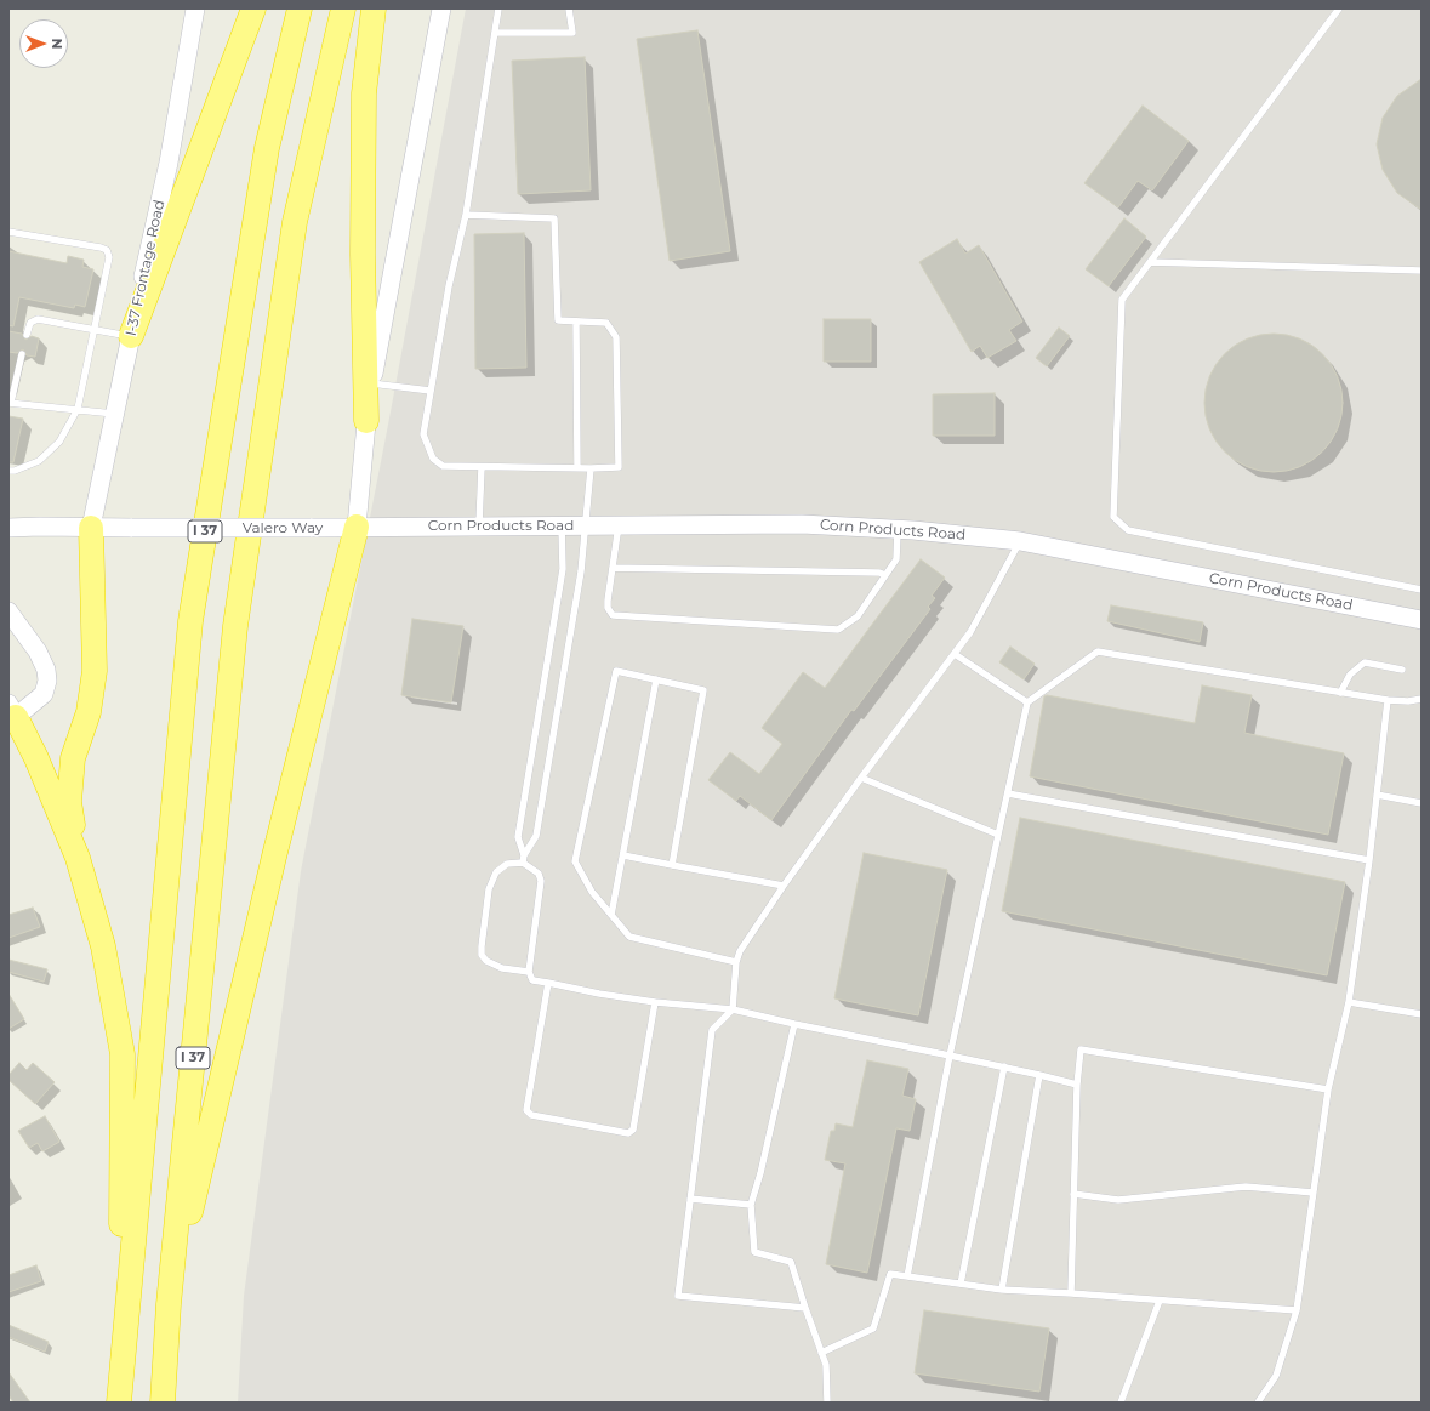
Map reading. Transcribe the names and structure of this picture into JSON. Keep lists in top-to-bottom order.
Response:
{
  "streets": {
    "highway": ["I 37"],
    "main road": ["I-37 Frontage Road", "Corn Products Road", "Valero Way"]
  },
  "crossings": [
    ["I-37 Frontage Road", "Valero Way"],
    ["Corn Products Road", "Valero Way"]
  ],
  "north": "right"
}
